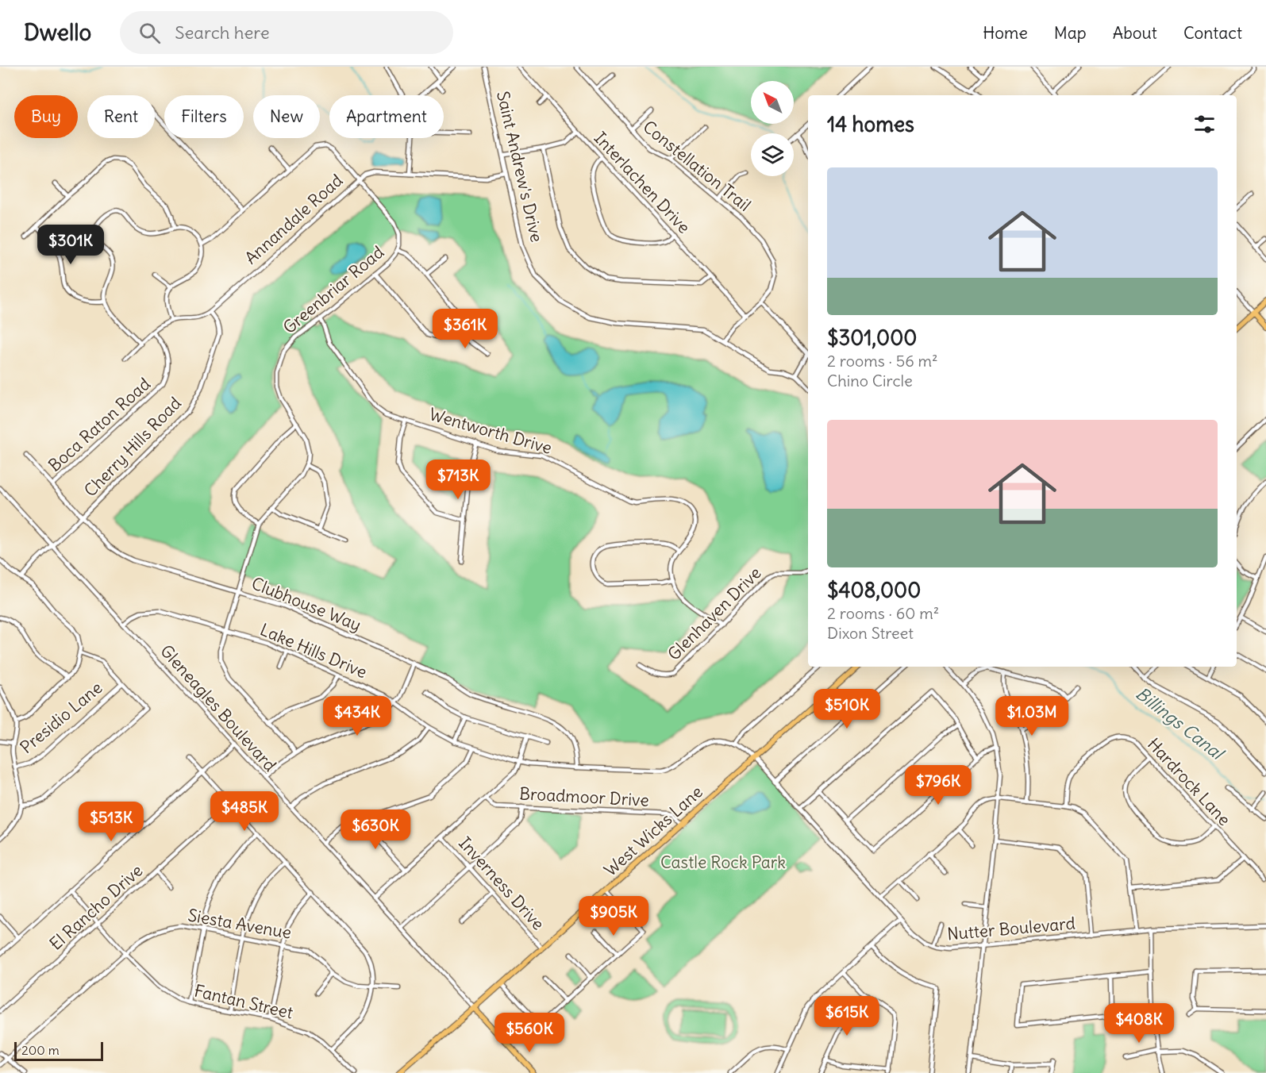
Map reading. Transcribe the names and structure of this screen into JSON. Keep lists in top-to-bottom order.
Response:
{
  "streets": {
    "main road": ["West Wicks Lane"],
    "street": [
      "Constellation Trail",
      "Saint Andrew's Drive",
      "Interlachen Drive",
      "Annandale Road",
      "Greenbriar Road",
      "Boca Raton Road",
      "Wentworth Drive",
      "Cherry Hills Road",
      "Clubhouse Way",
      "Glenhaven Drive",
      "Lake Hills Drive",
      "Gleneagles Boulevard",
      "Presidio Lane",
      "Hardrock Lane",
      "Broadmoor Drive",
      "Inverness Drive",
      "El Rancho Drive",
      "Siesta Avenue",
      "Nutter Boulevard",
      "Fantan Street"
    ]
  },
  "crossings": [
    ["Constellation Trail", "Saint Andrew's Drive"],
    ["Constellation Trail", "Interlachen Drive"],
    ["Saint Andrew's Drive", "Annandale Road"],
    ["Annandale Road", "Greenbriar Road"],
    ["Annandale Road", "Boca Raton Road"],
    ["Annandale Road", "Cherry Hills Road"],
    ["Greenbriar Road", "Wentworth Drive"],
    ["Boca Raton Road", "Clubhouse Way"],
    ["Cherry Hills Road", "Clubhouse Way"],
    ["Cherry Hills Road", "Gleneagles Boulevard"],
    ["Clubhouse Way", "Lake Hills Drive"],
    ["Lake Hills Drive", "Gleneagles Boulevard"],
    ["Gleneagles Boulevard", "West Wicks Lane"],
    ["Broadmoor Drive", "West Wicks Lane"],
    ["West Wicks Lane", "Inverness Drive"],
    ["West Wicks Lane", "Nutter Boulevard"],
    ["El Rancho Drive", "Fantan Street"],
    ["Siesta Avenue", "Fantan Street"]
  ],
  "water": ["Billings Canal"],
  "parks": ["Castle Rock Park"],
  "scale_bar": "200 m",
  "north": "top left",
  "page": {
    "header": "Dwello",
    "search": "Search here",
    "nav": [
      "Home",
      "Map",
      "About",
      "Contact"
    ],
    "chip": [
      "Buy",
      "Rent",
      "Filters",
      "New",
      "Apartment"
    ],
    "heading": "14 homes",
    "list": [
      {
        "name": "$301,000",
        "note": "2 rooms · 56 m² · Chino Circle"
      },
      {
        "name": "$408,000",
        "note": "2 rooms · 60 m² · Dixon Street"
      }
    ],
    "price": [
      "$301K",
      "$361K",
      "$713K",
      "$510K",
      "$434K",
      "$1.03M",
      "$796K",
      "$485K",
      "$513K",
      "$630K",
      "$905K",
      "$615K",
      "$408K",
      "$560K"
    ],
    "scale": "200 m"
  }
}
